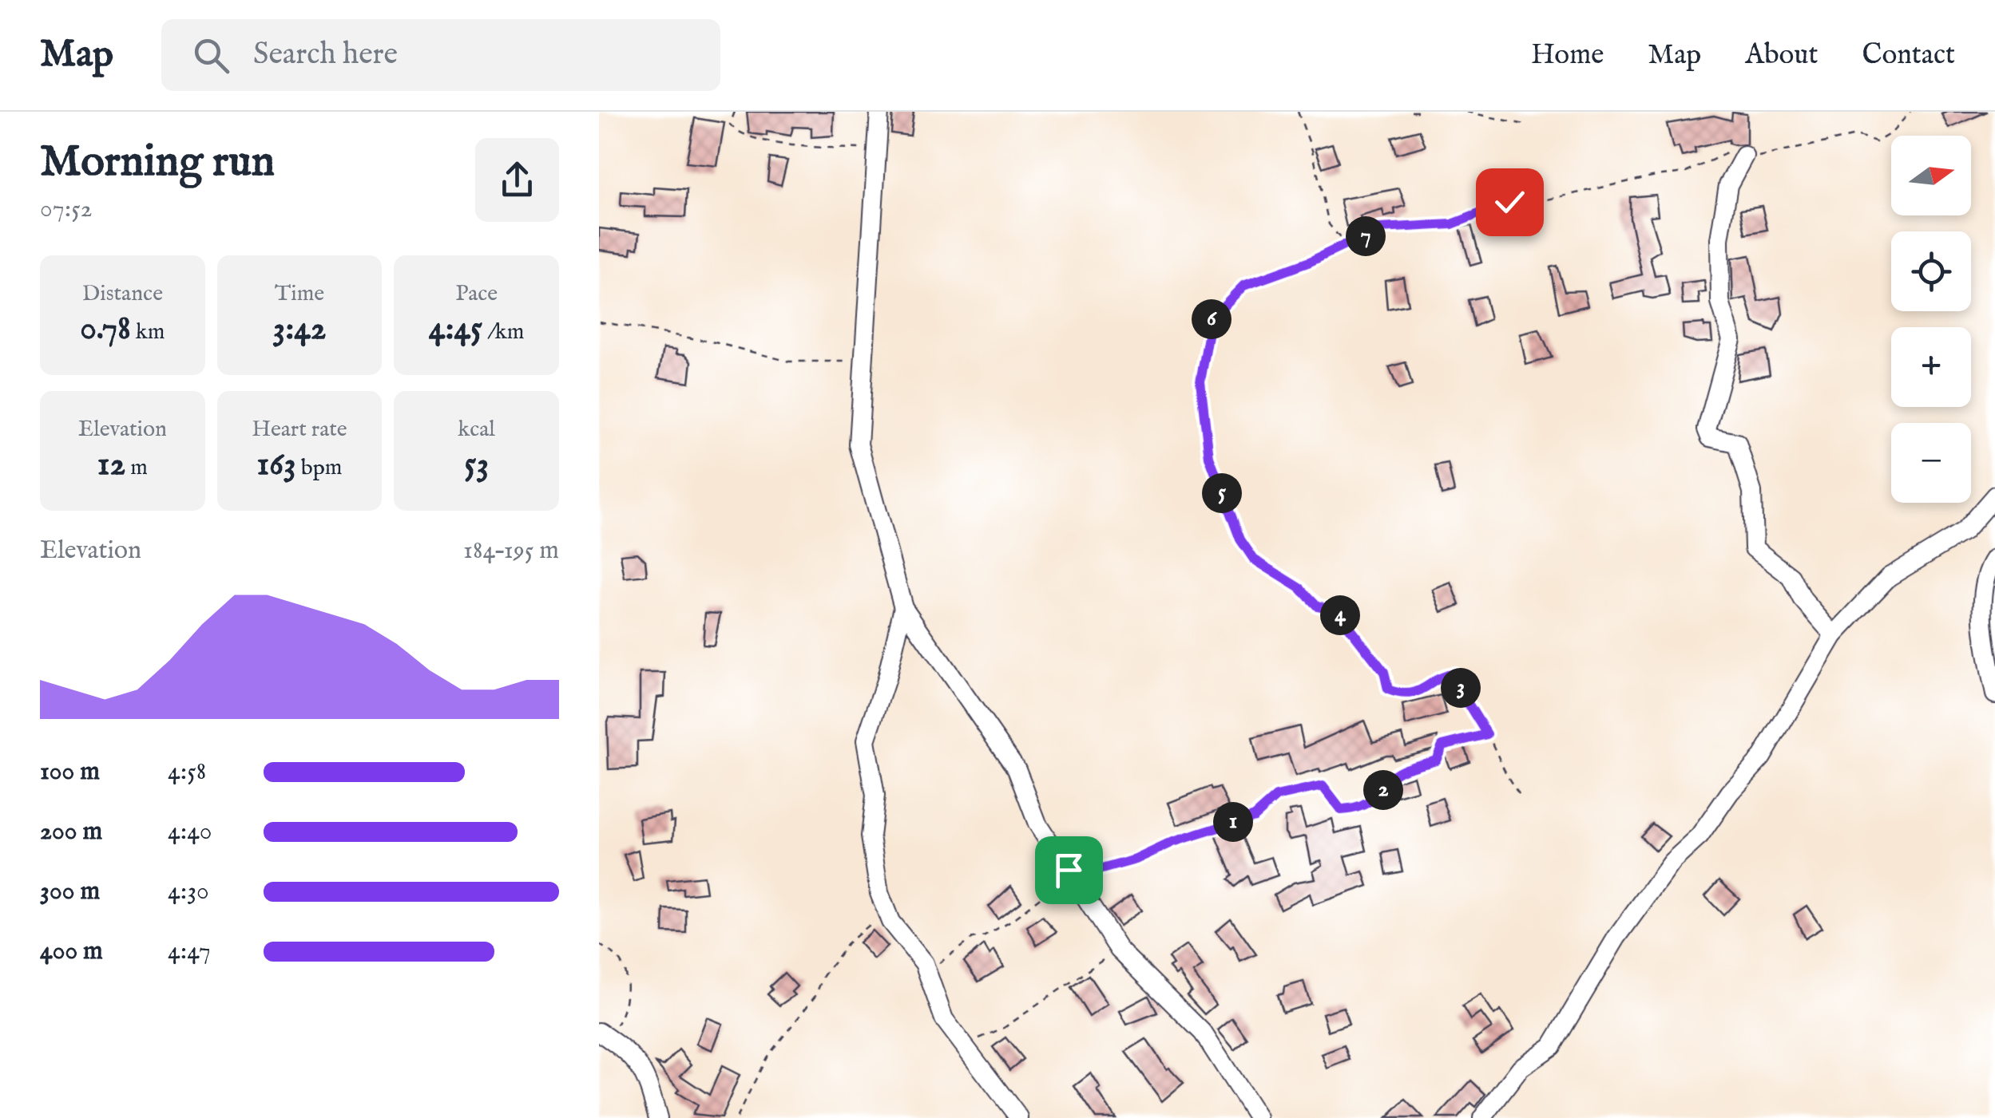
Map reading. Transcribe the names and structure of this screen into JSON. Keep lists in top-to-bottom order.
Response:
{
  "north": "right",
  "page": {
    "header": "Map",
    "search": "Search here",
    "nav": [
      "Home",
      "Map",
      "About",
      "Contact"
    ],
    "heading": ["Morning run", "07:52"],
    "map_buttons": ["+", "−"],
    "pins": [
      "7",
      "6",
      "5",
      "4",
      "3",
      "2",
      "1"
    ],
    "stats": [
      ["Distance", "0.78 km"],
      ["Time", "3:42"],
      ["Pace", "4:45 /km"],
      ["Elevation", "12 m"],
      ["Heart rate", "163 bpm"],
      ["kcal", "53"]
    ],
    "chart": ["Elevation", "184–195 m"],
    "list": [
      {
        "name": "100 m",
        "note": "4:58"
      },
      {
        "name": "200 m",
        "note": "4:40"
      },
      {
        "name": "300 m",
        "note": "4:30"
      },
      {
        "name": "400 m",
        "note": "4:47"
      }
    ]
  }
}
